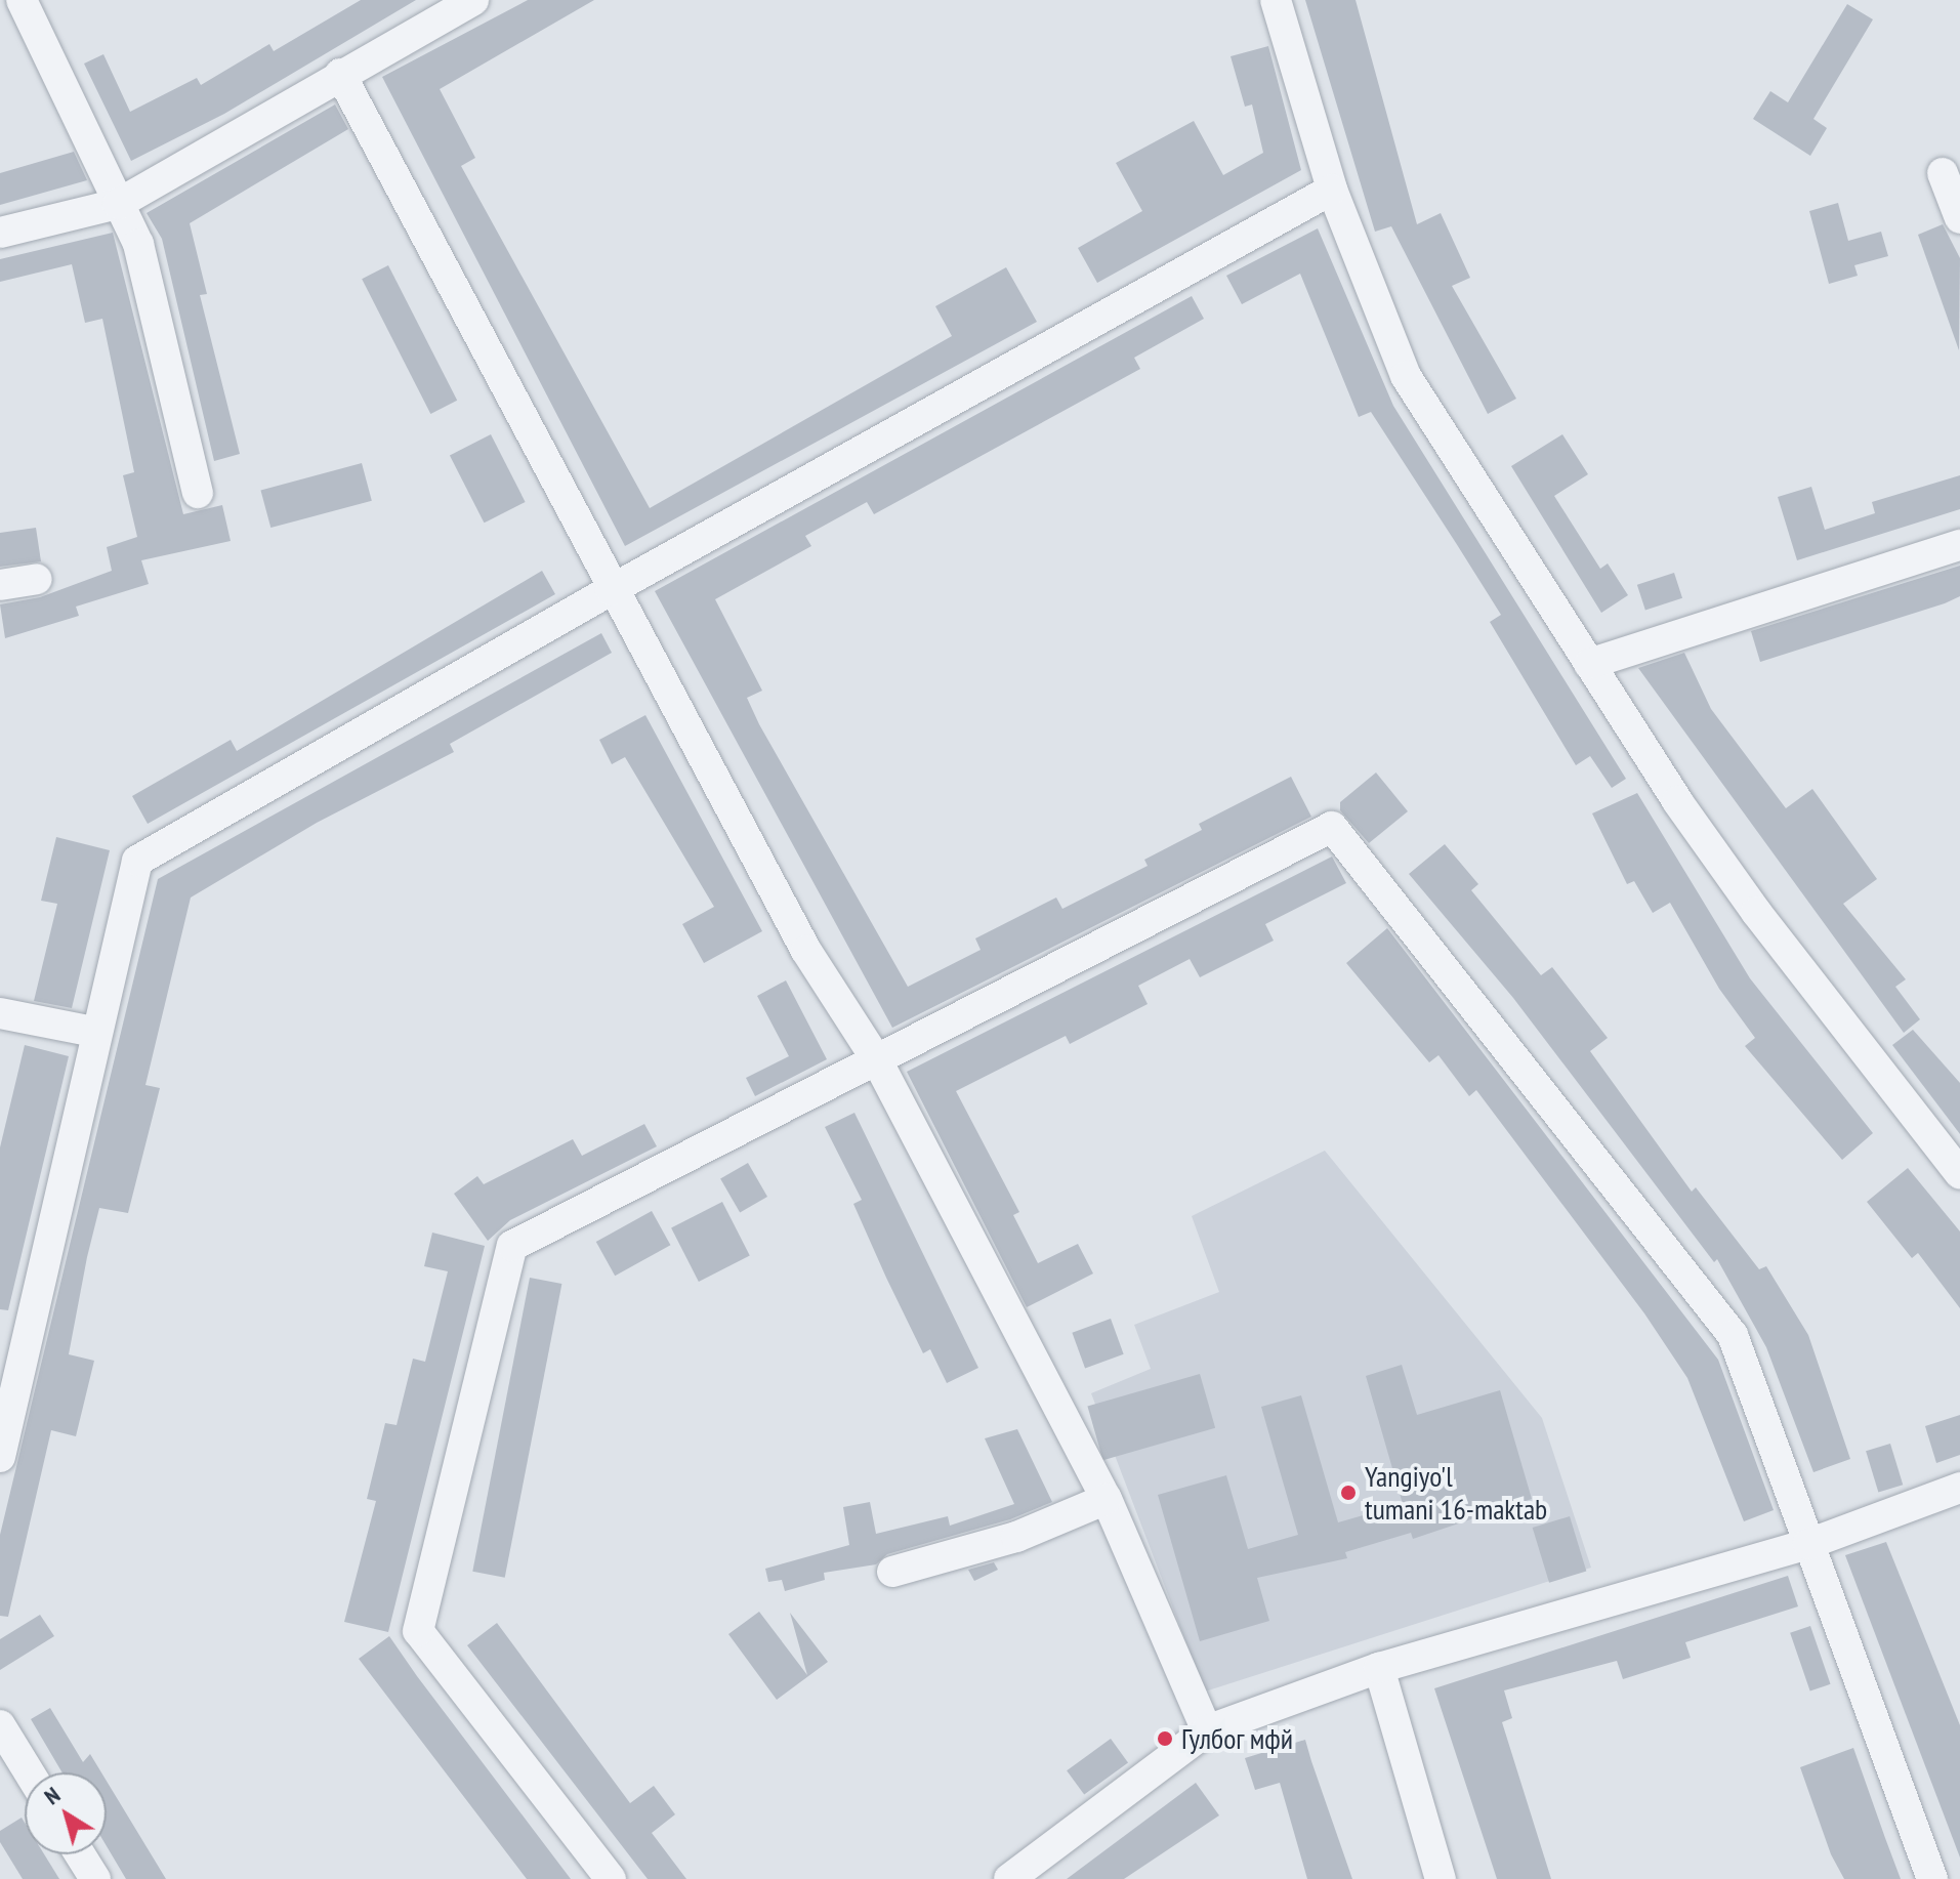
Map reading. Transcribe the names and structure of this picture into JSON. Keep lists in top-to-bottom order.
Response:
{
  "places": ["Yangiyo'l tumani 16-maktab", "Гулбог мфй"],
  "north": "top left"
}
